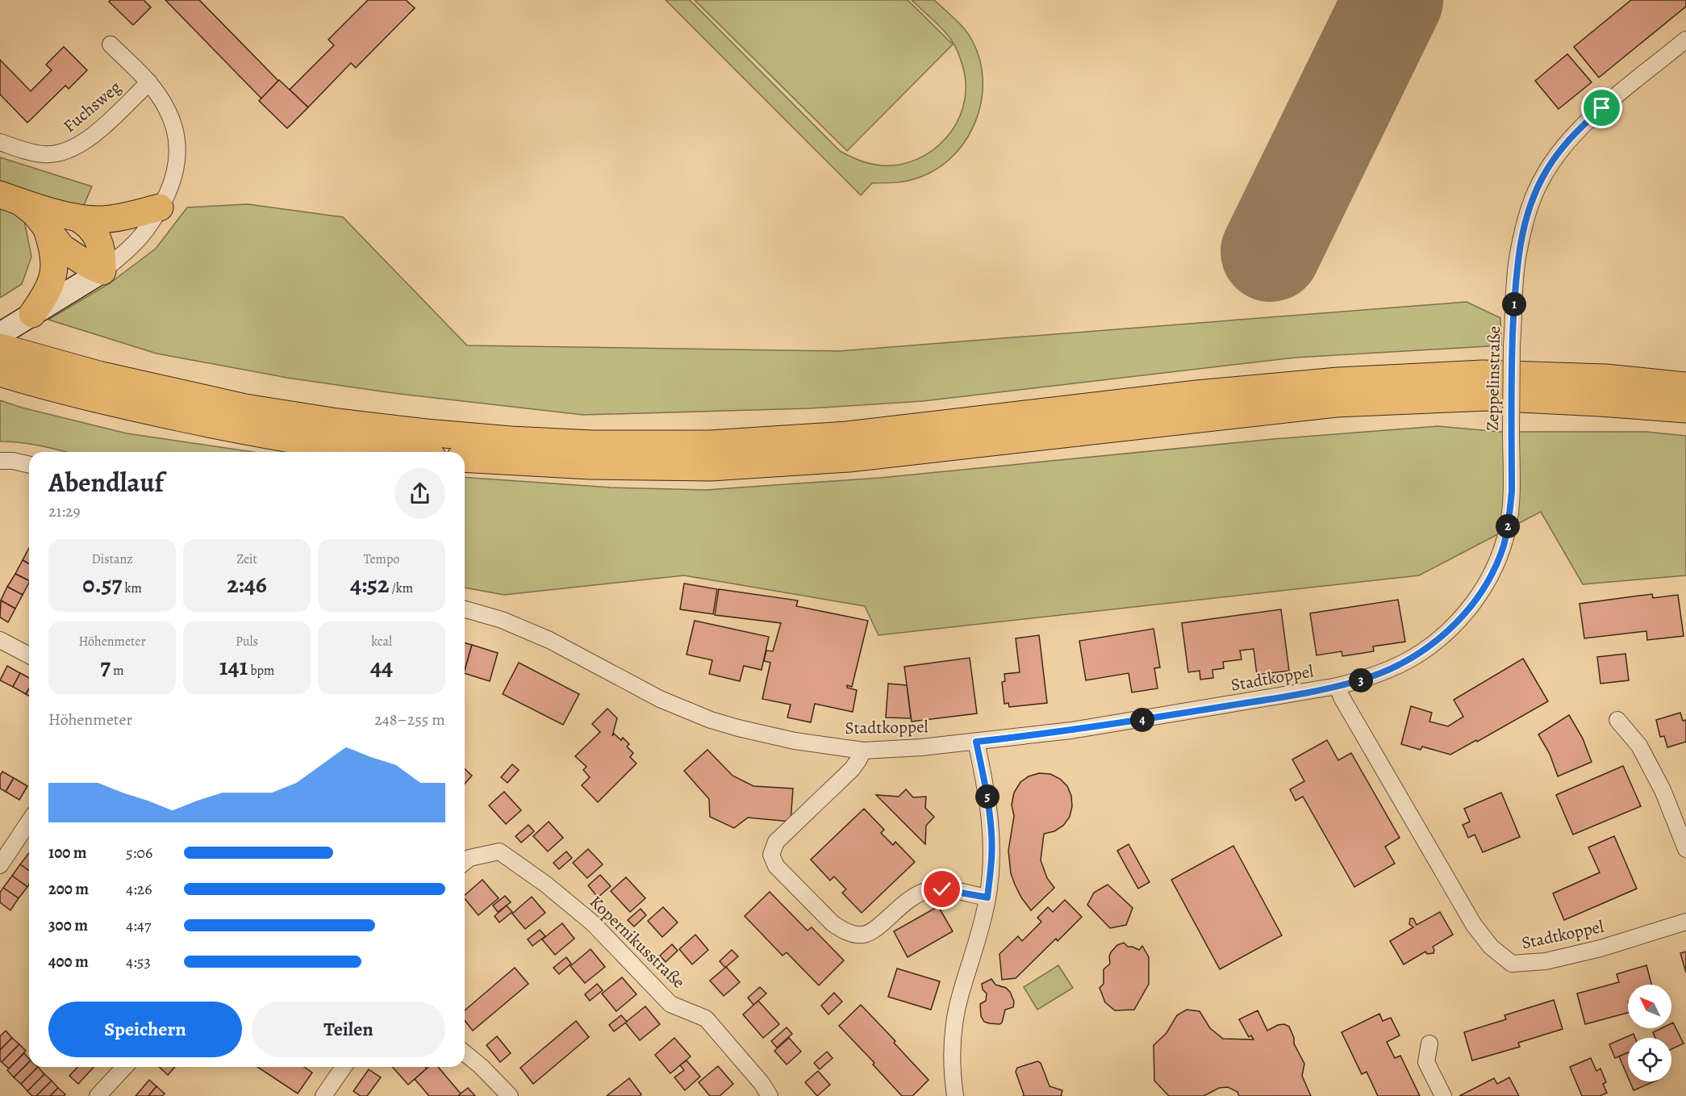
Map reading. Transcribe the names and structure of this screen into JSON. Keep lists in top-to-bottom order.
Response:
{
  "streets": {
    "street": [
      "Fuchsweg",
      "Zeppelinstraße",
      "Stadtkoppel",
      "Kopernikusstraße"
    ]
  },
  "crossings": [
    ["Zeppelinstraße", "Stadtkoppel"]
  ],
  "north": "top left",
  "page": {
    "pins": [
      "1",
      "2",
      "3",
      "4",
      "5"
    ],
    "heading": ["Abendlauf", "21:29"],
    "stats": [
      ["Distanz", "0.57 km"],
      ["Zeit", "2:46"],
      ["Tempo", "4:52 /km"],
      ["Höhenmeter", "7 m"],
      ["Puls", "141 bpm"],
      ["kcal", "44"]
    ],
    "chart": ["Höhenmeter", "248–255 m"],
    "list": [
      {
        "name": "100 m",
        "note": "5:06"
      },
      {
        "name": "200 m",
        "note": "4:26"
      },
      {
        "name": "300 m",
        "note": "4:47"
      },
      {
        "name": "400 m",
        "note": "4:53"
      }
    ],
    "buttons": ["Speichern", "Teilen"]
  }
}
